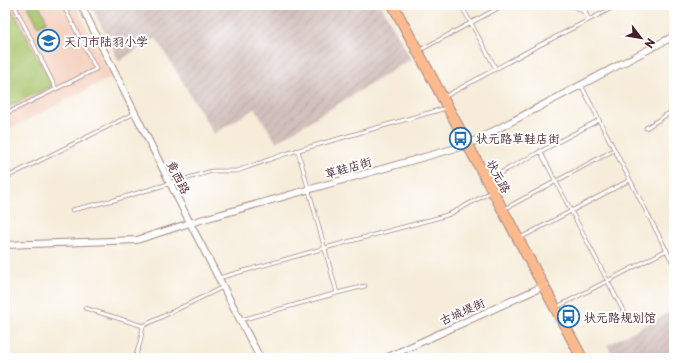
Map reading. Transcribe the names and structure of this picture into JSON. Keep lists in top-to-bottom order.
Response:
{
  "streets": {
    "main road": ["状元路"],
    "street": ["草鞋店街", "竟西路", "古城堤街"]
  },
  "crossings": [
    ["草鞋店街", "状元路"],
    ["草鞋店街", "竟西路"],
    ["状元路", "古城堤街"]
  ],
  "places": {
    "school or university": ["天门市陆羽小学"],
    "bus stop": ["状元路草鞋店街", "状元路规划馆"]
  },
  "north": "bottom right"
}
